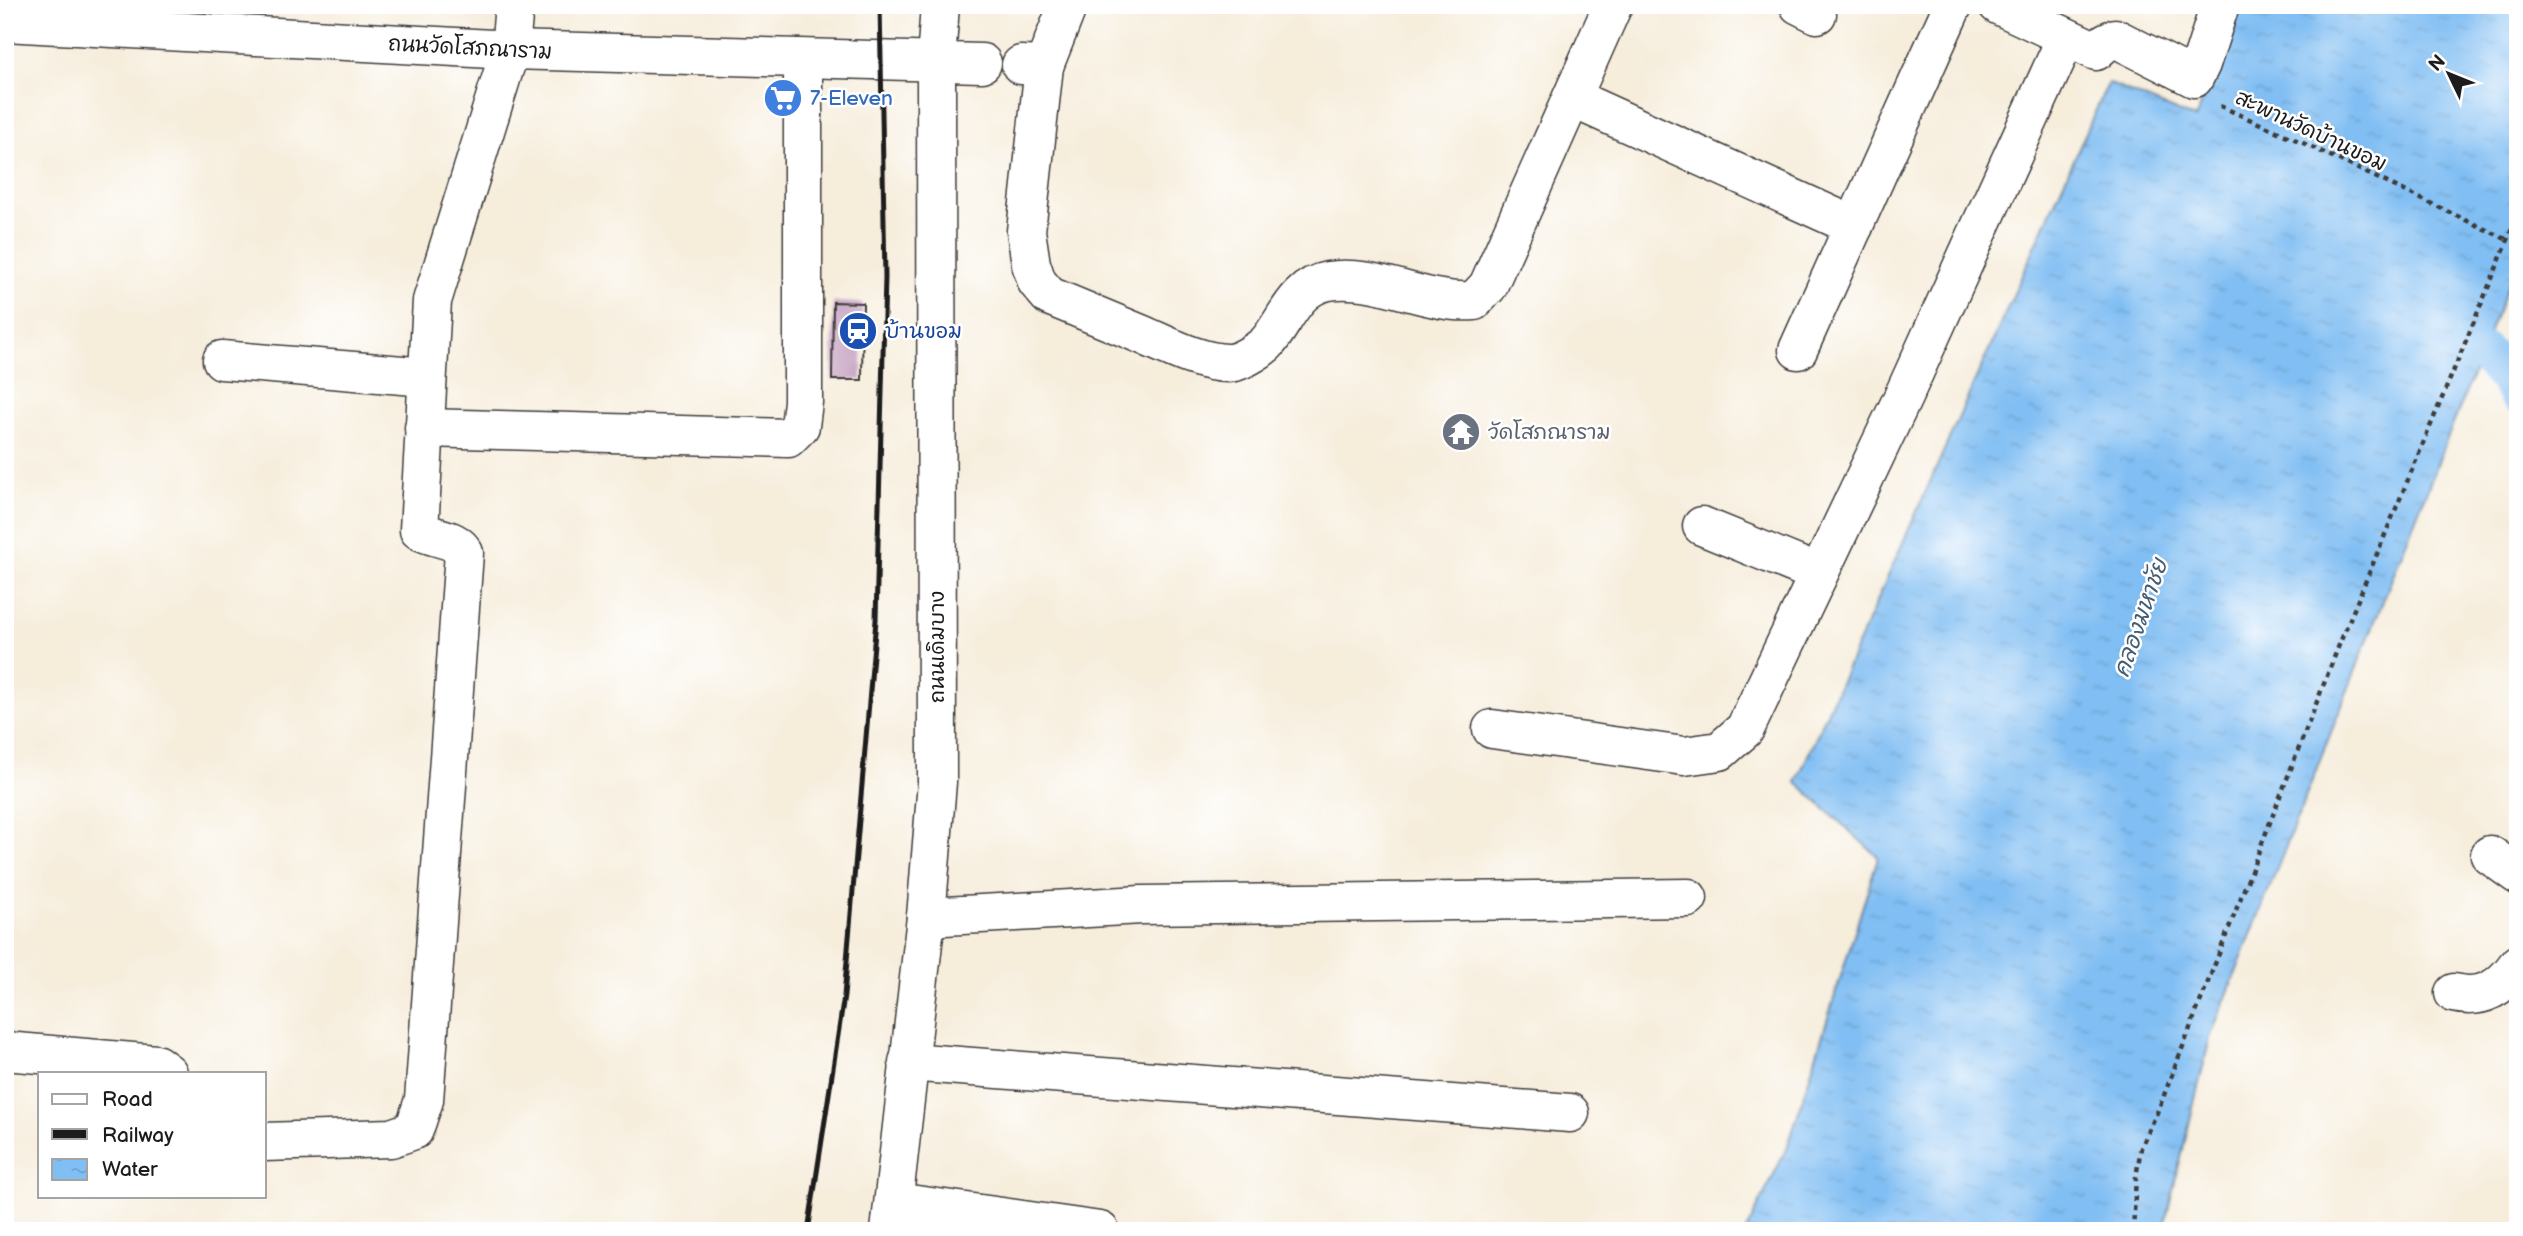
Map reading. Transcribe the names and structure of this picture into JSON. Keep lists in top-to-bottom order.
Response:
{
  "streets": {
    "street": ["ถนนวัดโสภณาราม", "ถนนเดิมบาง"],
    "path": ["สะพานวัดบ้านขอม"]
  },
  "crossings": [
    ["ถนนวัดโสภณาราม", "ถนนเดิมบาง"]
  ],
  "water": ["คลองมหาชัย"],
  "places": {
    "supermarket": ["7-Eleven"],
    "station": ["บ้านขอม"],
    "temple": ["วัดโสภณาราม"]
  },
  "legend": ["Road", "Railway", "Water"],
  "north": "top left"
}
